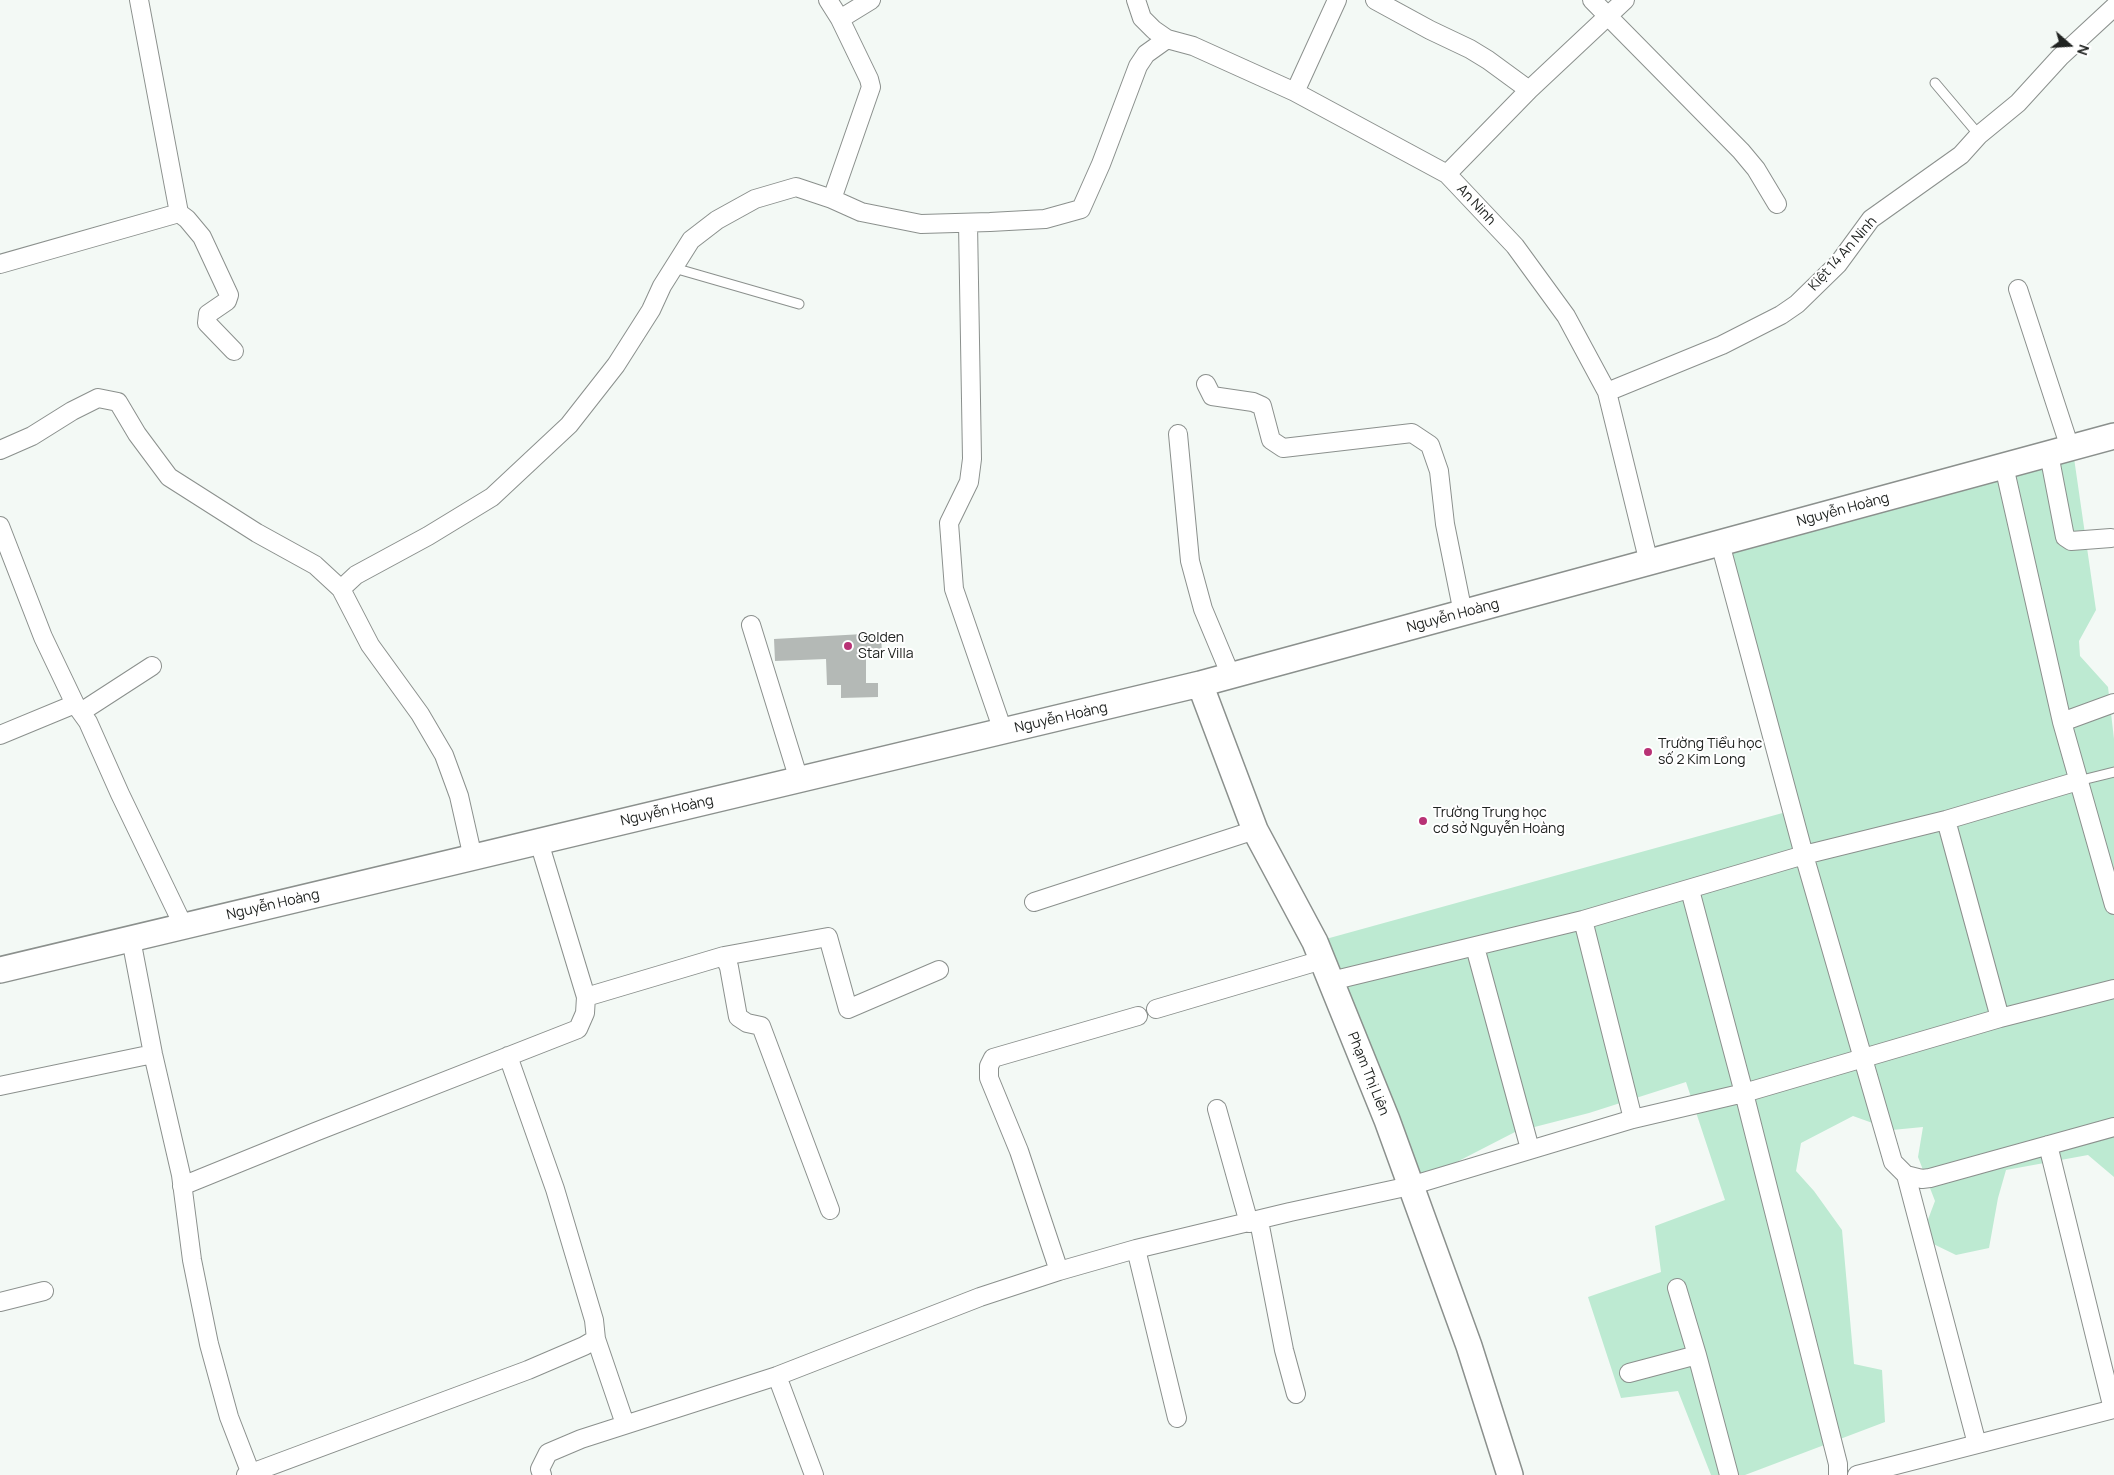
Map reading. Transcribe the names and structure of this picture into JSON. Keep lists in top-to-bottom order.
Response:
{
  "streets": {
    "street": [
      "An Ninh",
      "Kiệt 14 An Ninh",
      "Nguyễn Hoàng",
      "Phạm Thị Liên"
    ]
  },
  "crossings": [
    ["An Ninh", "Kiệt 14 An Ninh"],
    ["An Ninh", "Nguyễn Hoàng"],
    ["Nguyễn Hoàng", "Phạm Thị Liên"]
  ],
  "places": ["Golden Star Villa", "Trường Tiểu học số 2 Kim Long", "Trường Trung học cơ sở Nguyễn Hoàng"],
  "north": "right"
}
